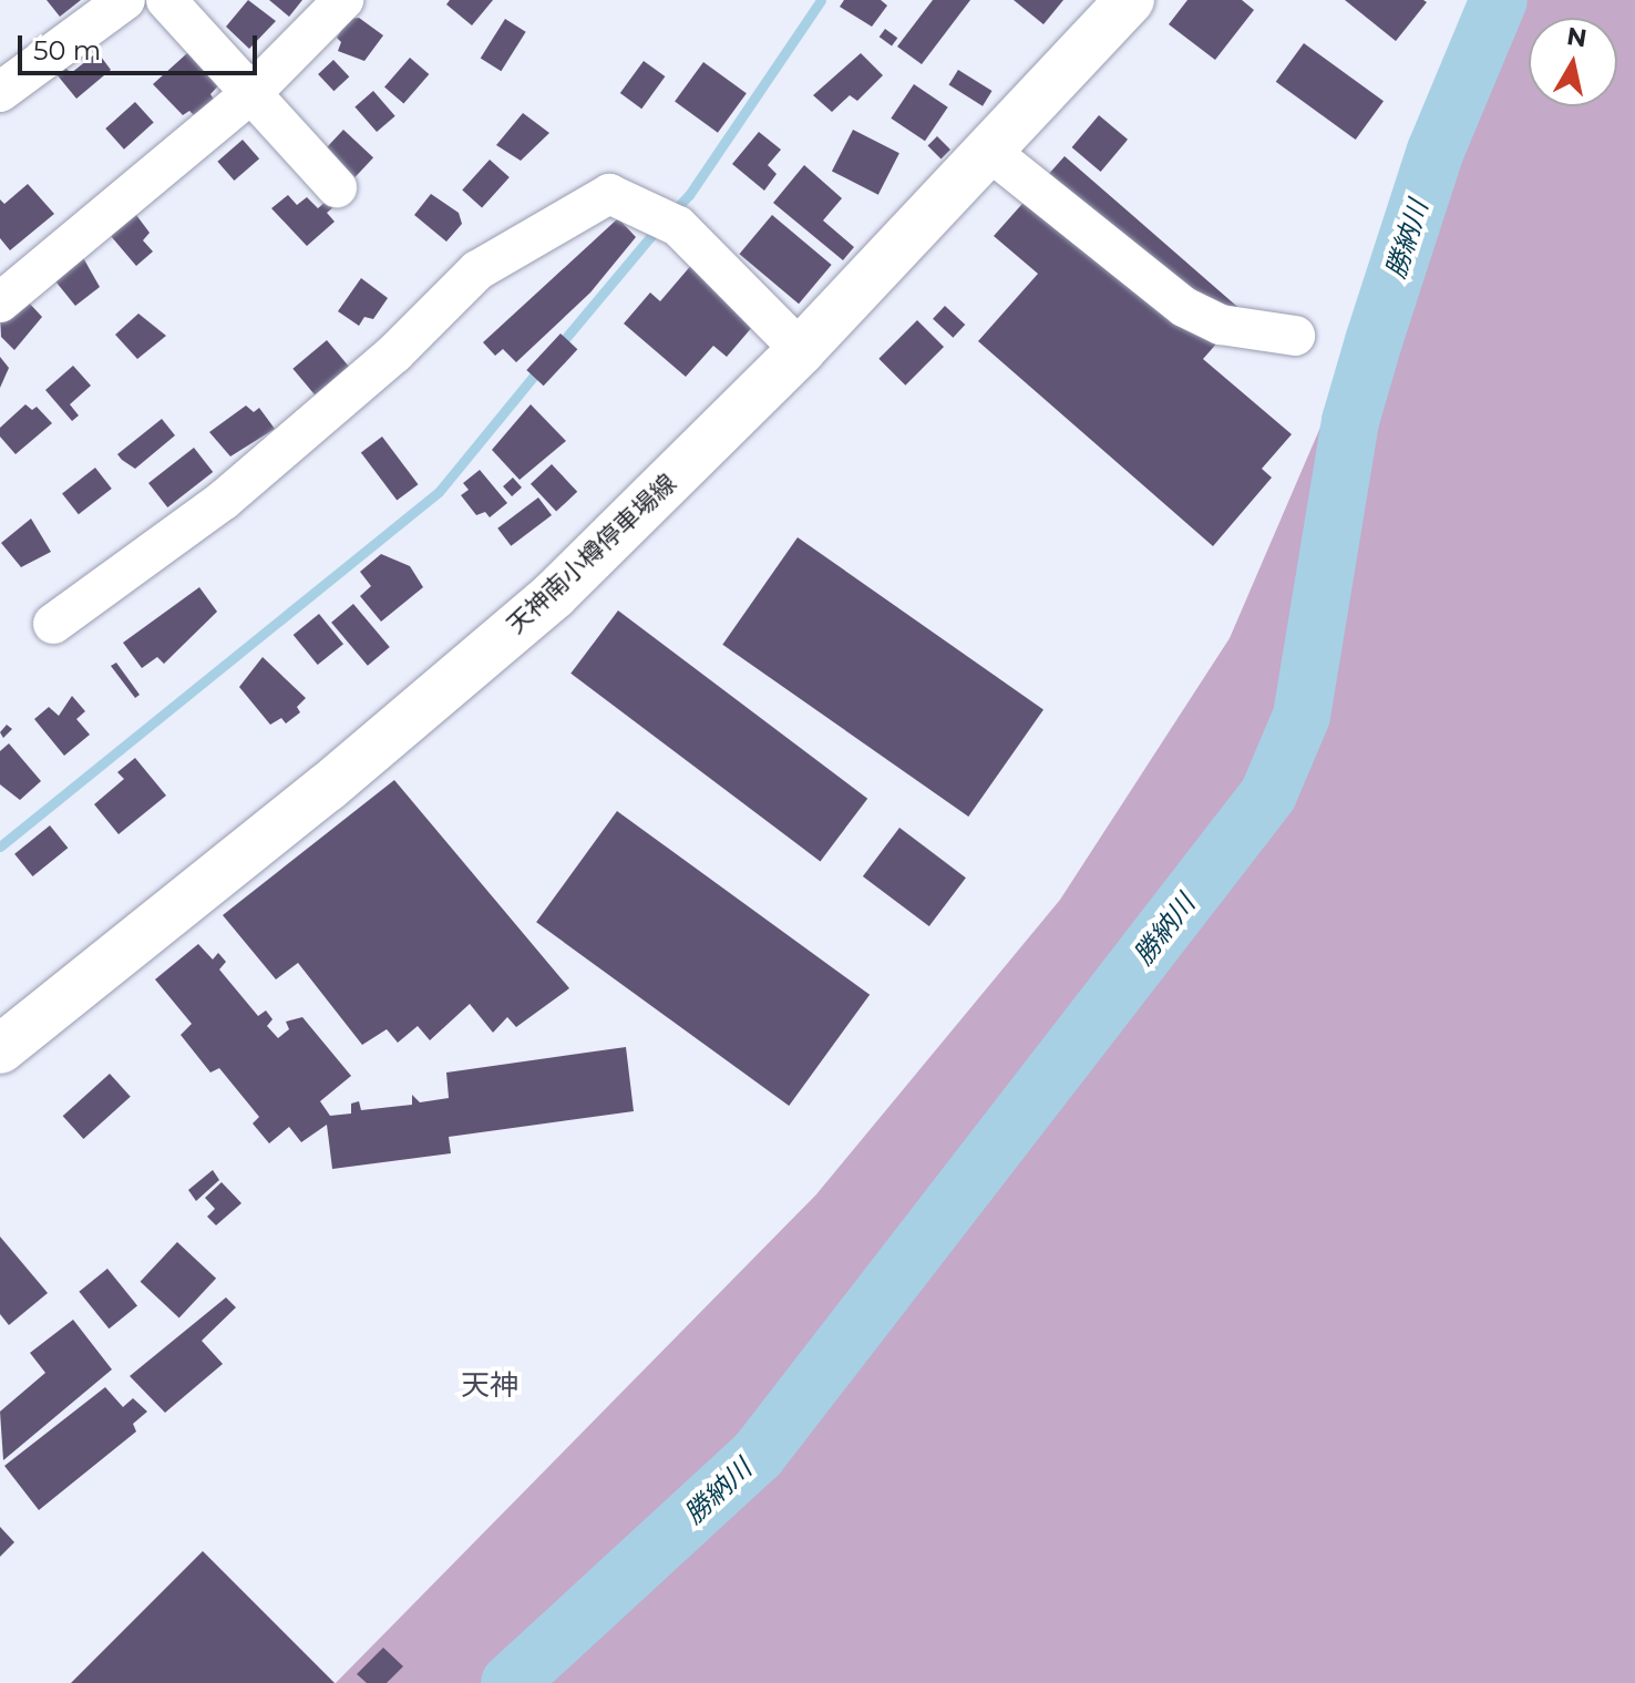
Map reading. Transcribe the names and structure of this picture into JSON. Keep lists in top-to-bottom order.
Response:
{
  "streets": {
    "main road": ["天神南小樽停車場線"]
  },
  "districts": ["天神"],
  "water": ["勝納川"],
  "scale_bar": "50 m",
  "north": "top"
}
